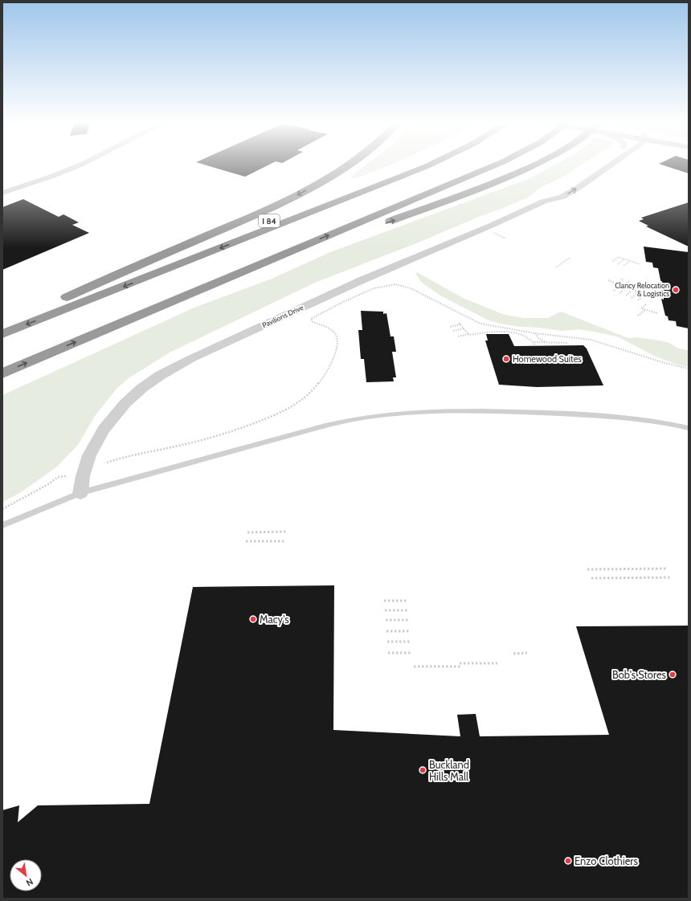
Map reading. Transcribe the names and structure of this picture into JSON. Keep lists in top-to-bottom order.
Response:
{
  "streets": {
    "highway": ["I 84"],
    "street": ["Pavilions Drive"]
  },
  "places": [
    "Clancy Relocation & Logistics",
    "Homewood Suites",
    "Macy's",
    "Bob's Stores",
    "Buckland Hills Mall",
    "Enzo Clothiers"
  ],
  "north": "bottom right"
}
